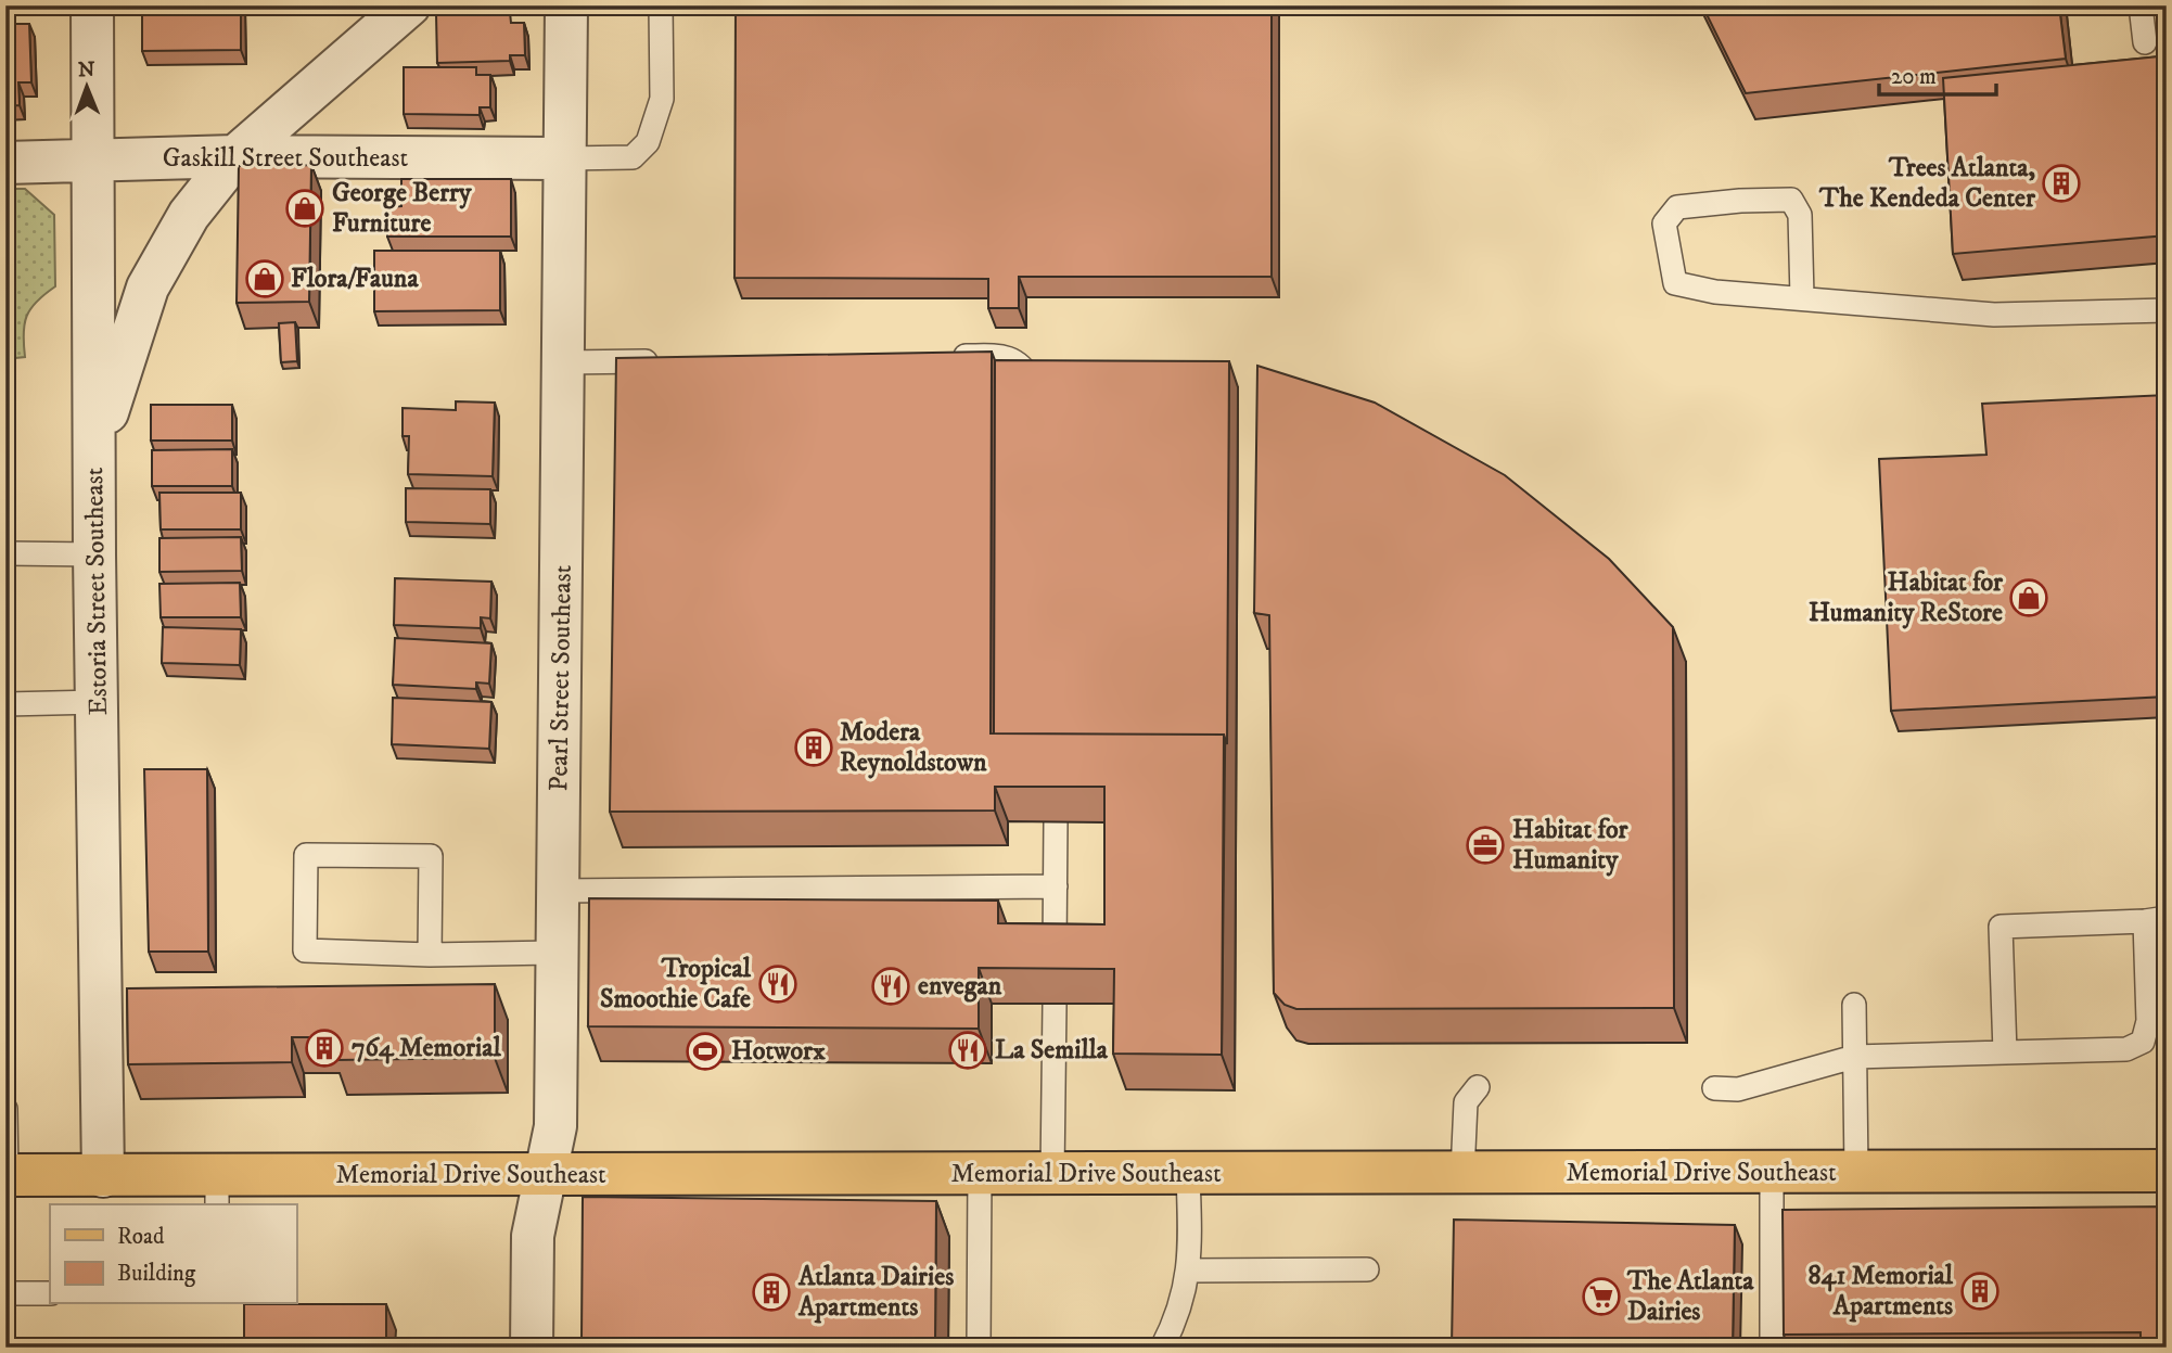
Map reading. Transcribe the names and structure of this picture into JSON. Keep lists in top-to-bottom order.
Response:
{
  "streets": {
    "main road": ["Memorial Drive Southeast"],
    "street": ["Gaskill Street Southeast", "Estoria Street Southeast", "Pearl Street Southeast"]
  },
  "crossings": [
    ["Gaskill Street Southeast", "Estoria Street Southeast"],
    ["Gaskill Street Southeast", "Pearl Street Southeast"],
    ["Estoria Street Southeast", "Memorial Drive Southeast"],
    ["Pearl Street Southeast", "Memorial Drive Southeast"]
  ],
  "places": {
    "building": [
      "Trees Atlanta, The Kendeda Center",
      "Modera Reynoldstown",
      "764 Memorial",
      "841 Memorial Apartments",
      "Atlanta Dairies Apartments"
    ],
    "shop": ["George Berry Furniture", "Flora/Fauna", "Habitat for Humanity ReStore"],
    "office": ["Habitat for Humanity"],
    "restaurant": ["Tropical Smoothie Cafe", "envegan", "La Semilla"],
    "sports": ["Hotworx"],
    "supermarket": ["The Atlanta Dairies"]
  },
  "legend": ["Road", "Building"],
  "scale_bar": "20 m",
  "north": "top"
}
